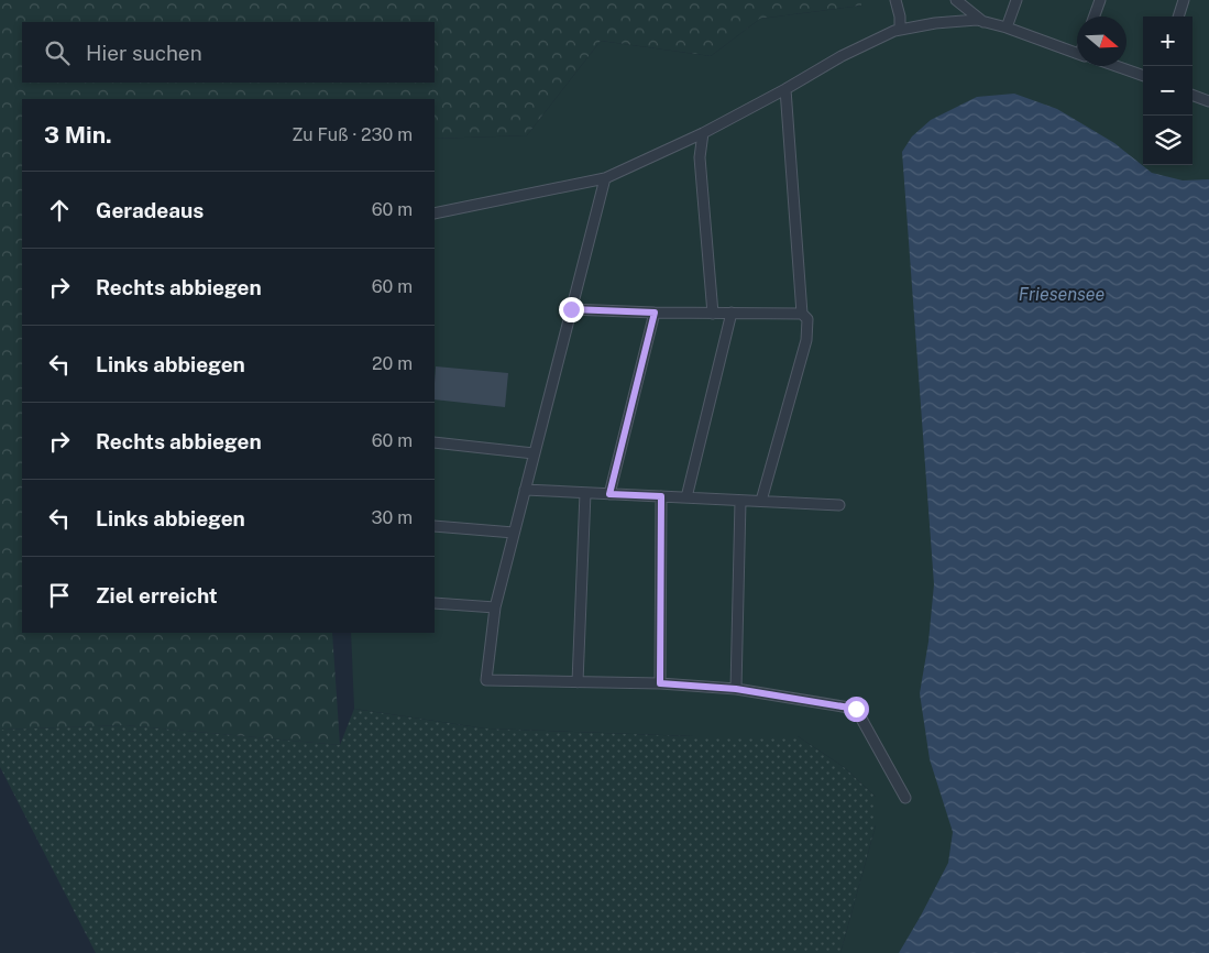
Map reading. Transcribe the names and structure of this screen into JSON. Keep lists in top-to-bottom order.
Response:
{
  "water": ["Friesensee"],
  "north": "right",
  "page": {
    "map_buttons": ["+", "−"],
    "search": "Hier suchen",
    "heading": ["3 Min.", "Zu Fuß · 230 m"],
    "list": [
      ["Geradeaus", "60 m"],
      ["Rechts abbiegen", "60 m"],
      ["Links abbiegen", "20 m"],
      ["Rechts abbiegen", "60 m"],
      ["Links abbiegen", "30 m"],
      "Ziel erreicht"
    ]
  }
}
